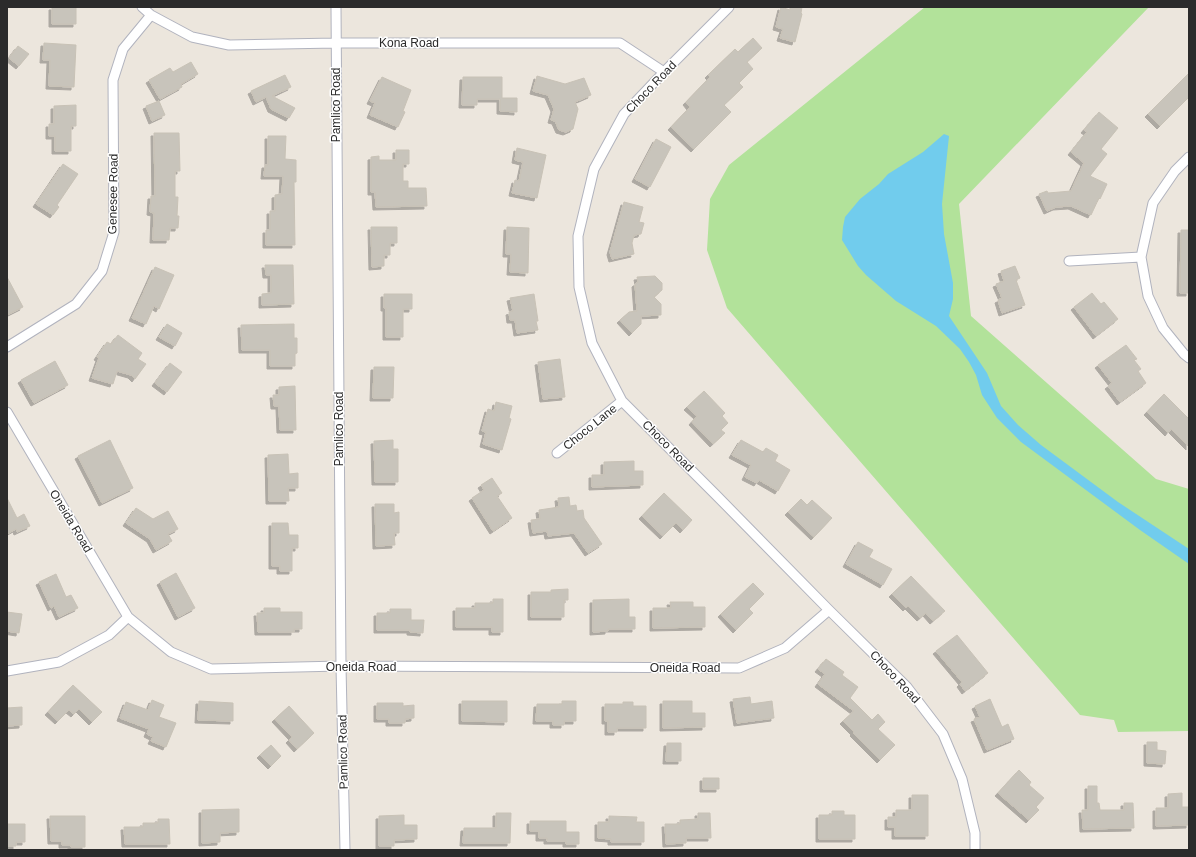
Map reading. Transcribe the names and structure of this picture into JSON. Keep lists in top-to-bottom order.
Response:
{
  "streets": {
    "street": [
      "Kona Road",
      "Choco Road",
      "Pamlico Road",
      "Genesee Road",
      "Choco Lane",
      "Oneida Road"
    ]
  },
  "crossings": [
    ["Kona Road", "Choco Road"],
    ["Kona Road", "Pamlico Road"],
    ["Kona Road", "Genesee Road"],
    ["Choco Road", "Choco Lane"],
    ["Choco Road", "Oneida Road"],
    ["Pamlico Road", "Oneida Road"]
  ]
}
